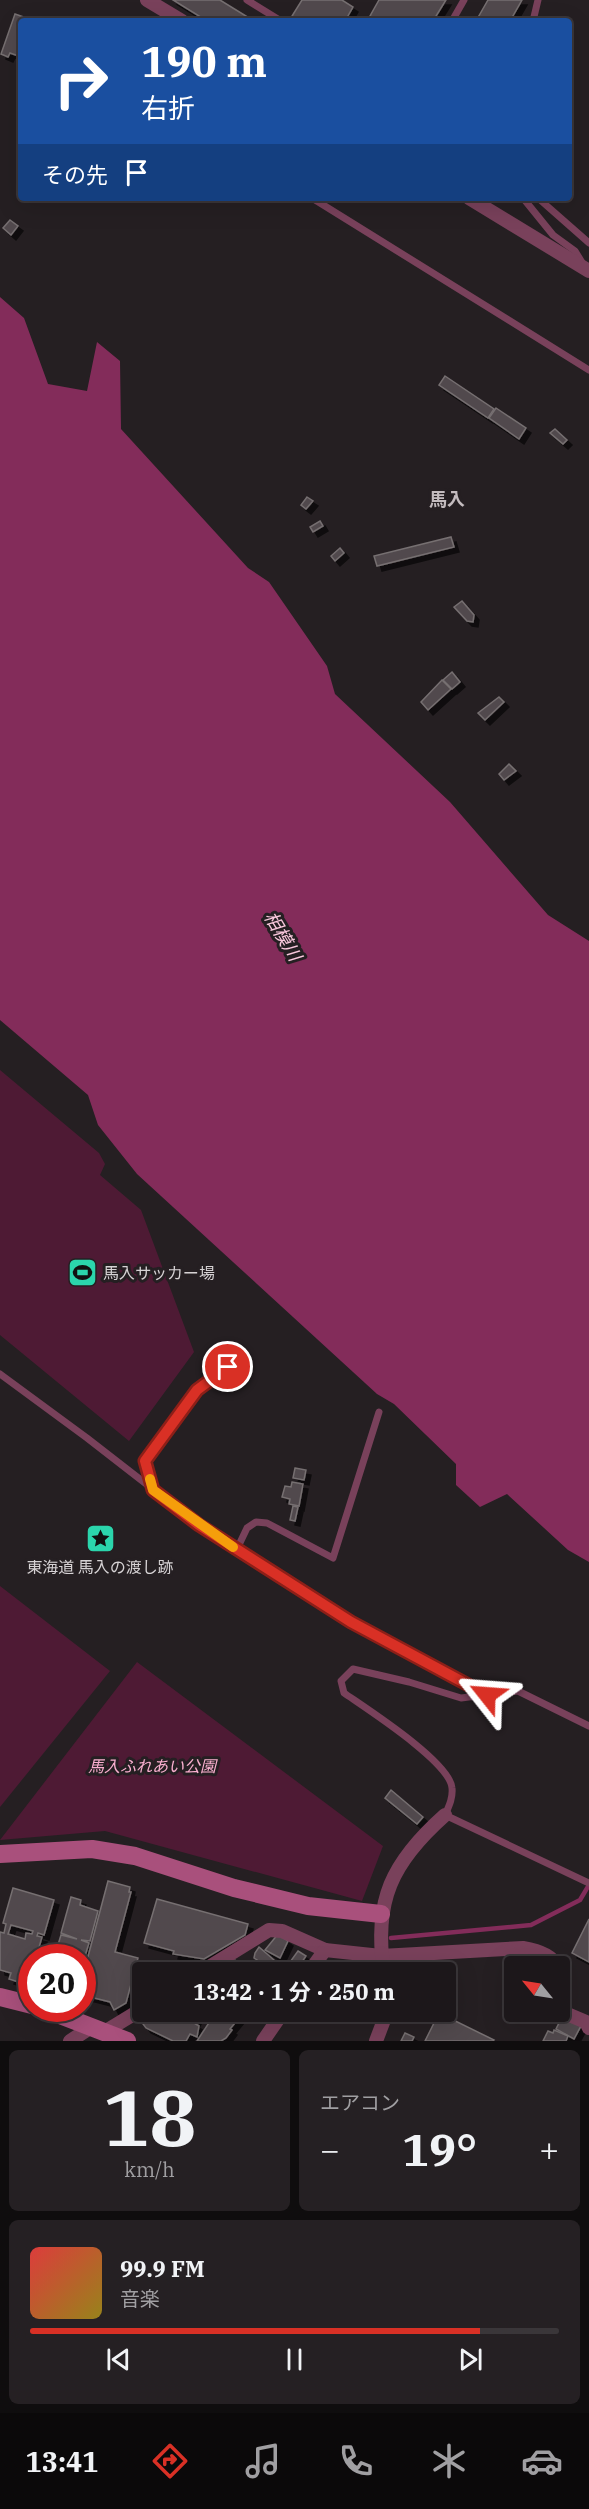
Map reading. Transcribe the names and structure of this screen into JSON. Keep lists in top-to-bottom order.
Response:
{
  "districts": ["馬入"],
  "water": ["相模川"],
  "parks": ["馬入ふれあい公園"],
  "places": {
    "sports": ["馬入サッカー場"],
    "place": ["東海道 馬入の渡し跡"]
  },
  "north": "top left",
  "page": {
    "turn": ["190 m", "右折"],
    "then": "その先",
    "limit": "20",
    "trip": "13:42 · 1 分 · 250 m",
    "tile": [
      ["18", "km/h"],
      "エアコン"
    ],
    "heat": ["−", "19°", "+"],
    "song": ["99.9 FM", "音楽"],
    "tabs": "13:41"
  }
}
